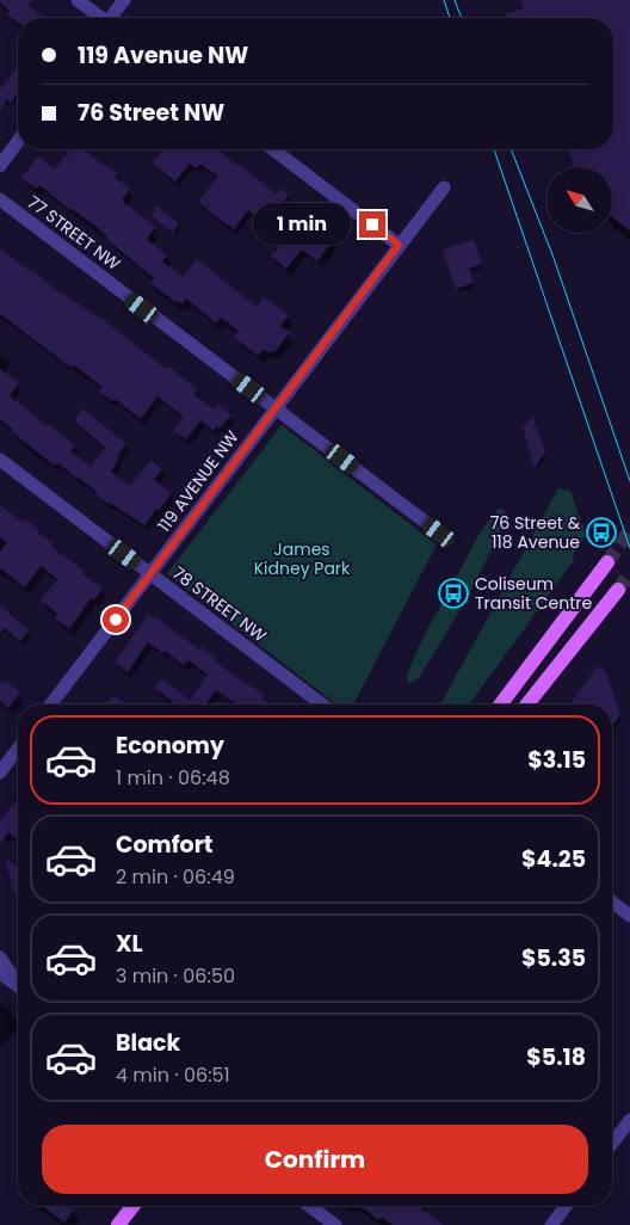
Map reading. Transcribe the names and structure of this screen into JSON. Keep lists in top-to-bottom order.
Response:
{
  "streets": {
    "street": ["77 STREET NW", "119 AVENUE NW", "78 STREET NW"]
  },
  "crossings": [
    ["77 STREET NW", "119 AVENUE NW"],
    ["119 AVENUE NW", "78 STREET NW"]
  ],
  "parks": ["James Kidney Park"],
  "places": {
    "bus stop": ["76 Street & 118 Avenue", "Coliseum Transit Centre"]
  },
  "north": "top left",
  "page": {
    "banner": ["119 Avenue NW", "76 Street NW"],
    "bubble": "1 min",
    "list": [
      {
        "name": "Economy",
        "note": "1 min · 06:48",
        "value": "$3.15"
      },
      {
        "name": "Comfort",
        "note": "2 min · 06:49",
        "value": "$4.25"
      },
      {
        "name": "XL",
        "note": "3 min · 06:50",
        "value": "$5.35"
      },
      {
        "name": "Black",
        "note": "4 min · 06:51",
        "value": "$5.18"
      }
    ],
    "buttons": "Confirm"
  }
}
